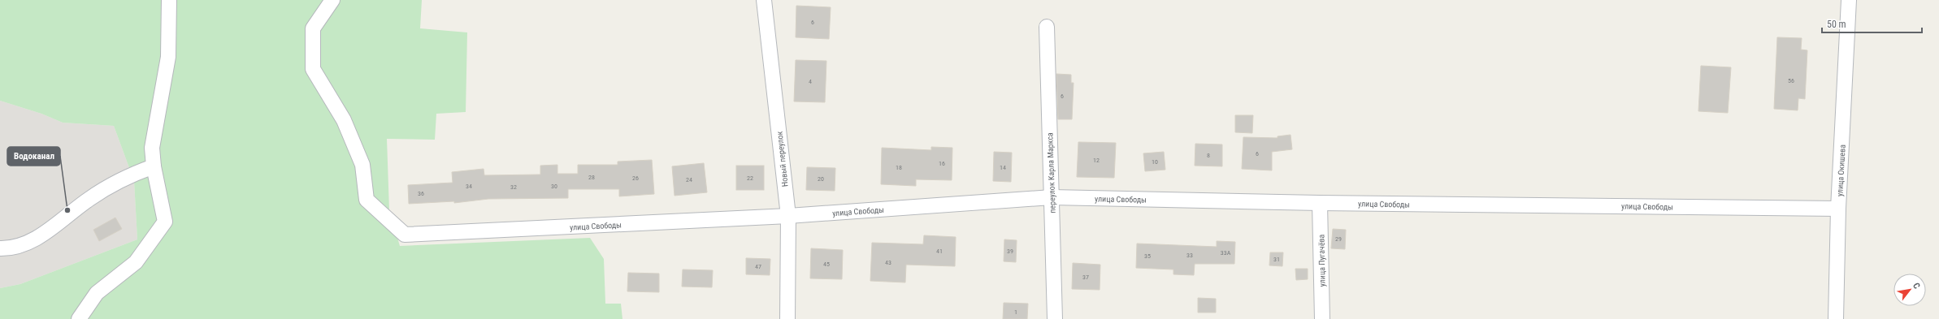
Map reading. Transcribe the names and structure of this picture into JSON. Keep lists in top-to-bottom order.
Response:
{
  "streets": {
    "street": [
      "Новый переулок",
      "улица Окишева",
      "переулок Карла Маркса",
      "улица Свободы",
      "улица Пугачёва"
    ]
  },
  "crossings": [
    ["Новый переулок", "улица Свободы"],
    ["улица Окишева", "улица Свободы"],
    ["переулок Карла Маркса", "улица Свободы"],
    ["улица Свободы", "улица Пугачёва"]
  ],
  "places": ["Водоканал"],
  "house_numbers": [
    "6",
    "56",
    "4",
    "6",
    "6",
    "8",
    "12",
    "10",
    "16",
    "18",
    "14",
    "28",
    "26",
    "22",
    "20",
    "24",
    "34",
    "30",
    "32",
    "36",
    "29",
    "41",
    "39",
    "33А",
    "33",
    "35",
    "31",
    "43",
    "45",
    "47",
    "37",
    "1"
  ],
  "scale_bar": "50 m",
  "north": "top right"
}
